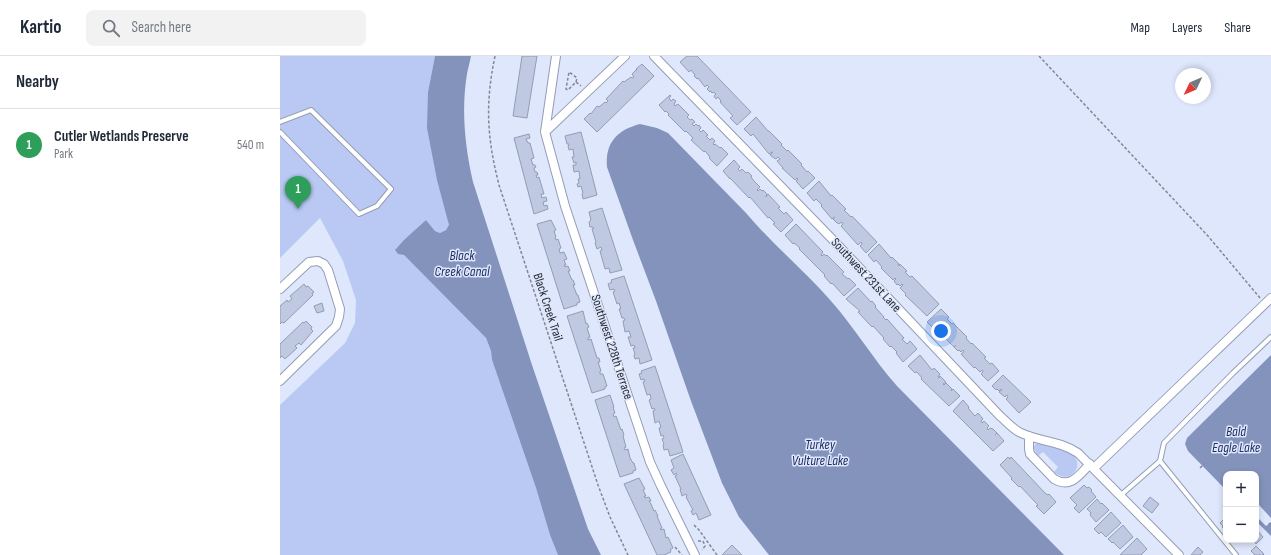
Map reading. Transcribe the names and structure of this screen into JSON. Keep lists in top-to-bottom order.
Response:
{
  "streets": {
    "street": ["Southwest 231st Lane", "Southwest 228th Terrace"],
    "path": ["Black Creek Trail"]
  },
  "water": ["Black Creek Canal", "Bald Eagle Lake", "Turkey Vulture Lake"],
  "north": "bottom left",
  "page": {
    "header": "Kartio",
    "search": "Search here",
    "nav": ["Map", "Layers", "Share"],
    "heading": "Nearby",
    "list": [
      {
        "mark": "1",
        "name": "Cutler Wetlands Preserve",
        "note": "Park",
        "value": "540 m"
      }
    ],
    "pins": "1",
    "map_buttons": ["+", "−"]
  }
}
